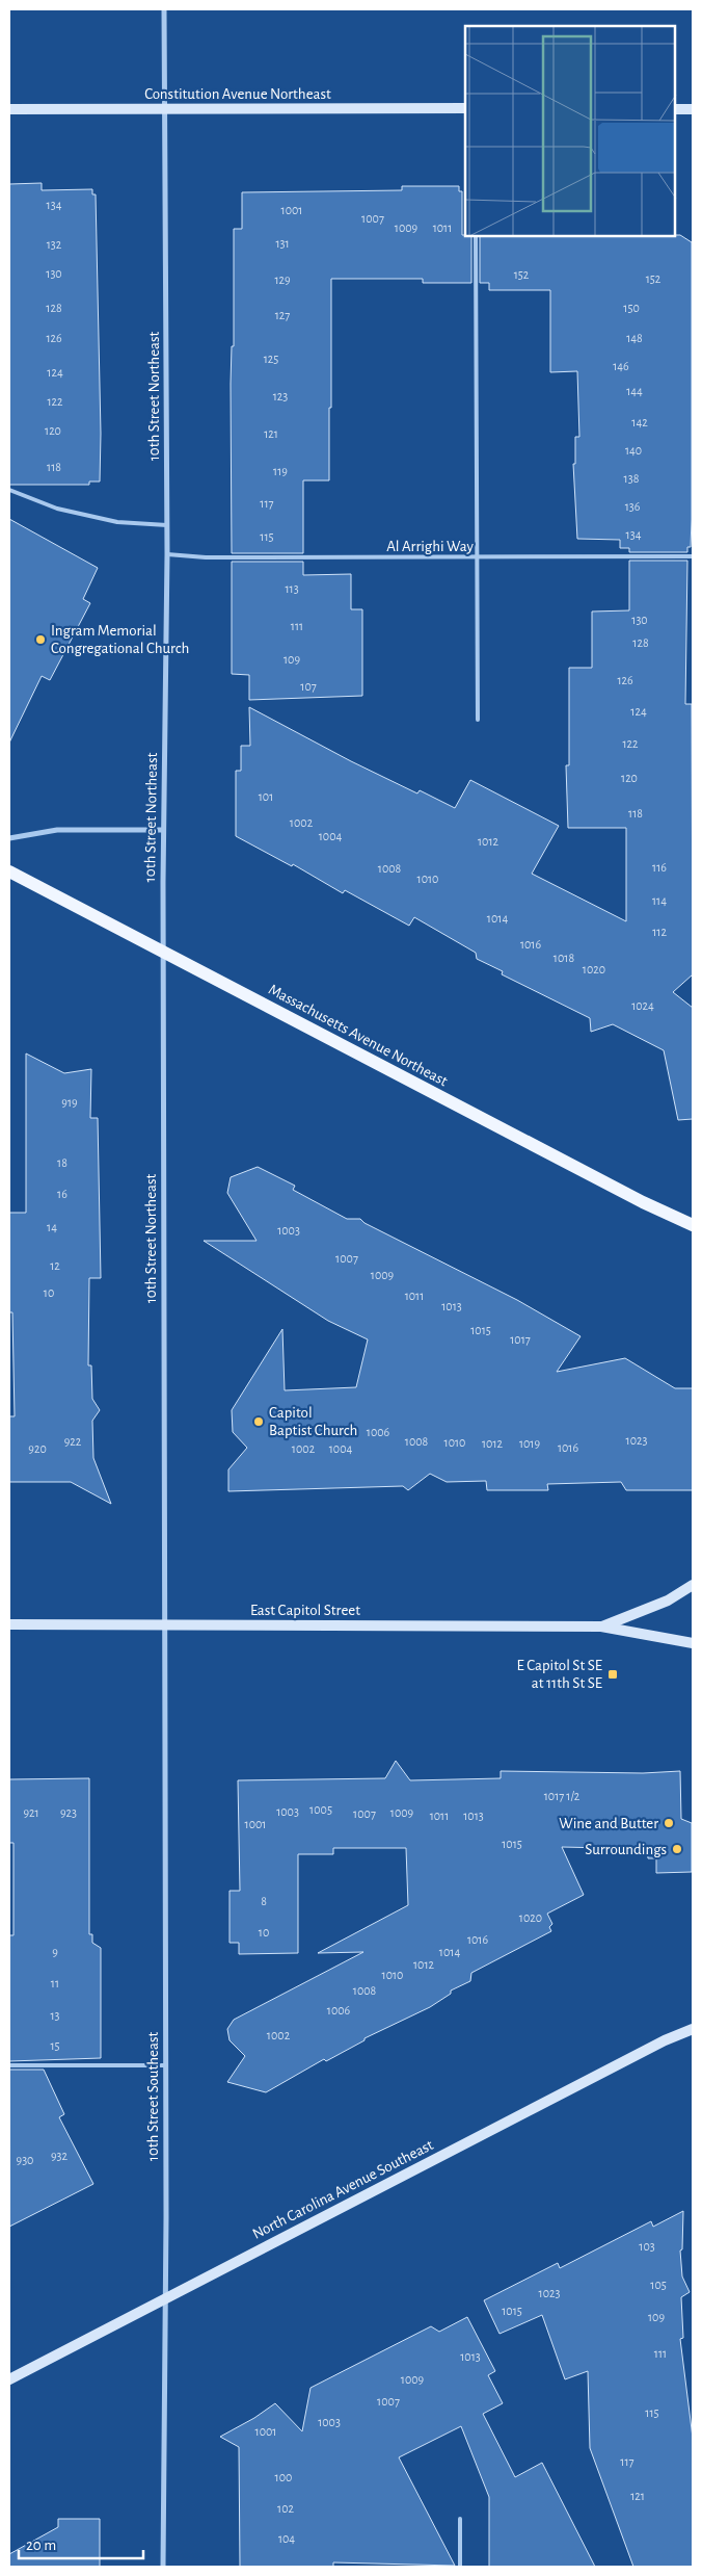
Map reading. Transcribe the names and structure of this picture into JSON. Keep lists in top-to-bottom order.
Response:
{
  "streets": {
    "main road": [
      "Constitution Avenue Northeast",
      "Massachusetts Avenue Northeast",
      "East Capitol Street",
      "North Carolina Avenue Southeast"
    ],
    "street": ["10th Street Northeast", "10th Street Southeast"],
    "lane": ["Al Arrighi Way"]
  },
  "crossings": [
    ["Constitution Avenue Northeast", "10th Street Northeast"],
    ["10th Street Northeast", "Al Arrighi Way"],
    ["10th Street Northeast", "Massachusetts Avenue Northeast"],
    ["10th Street Northeast", "East Capitol Street"],
    ["10th Street Northeast", "10th Street Southeast"],
    ["East Capitol Street", "10th Street Southeast"],
    ["10th Street Southeast", "North Carolina Avenue Southeast"]
  ],
  "places": {
    "other": [
      "Ingram Memorial Congregational Church",
      "Capitol Baptist Church",
      "Wine and Butter",
      "Surroundings"
    ],
    "transit": ["E Capitol St SE at 11th St SE"]
  },
  "house_numbers": [
    "134",
    "1001",
    "1007",
    "1009",
    "1011",
    "131",
    "132",
    "130",
    "152",
    "152",
    "129",
    "128",
    "150",
    "127",
    "126",
    "148",
    "125",
    "146",
    "124",
    "144",
    "123",
    "122",
    "142",
    "120",
    "121",
    "140",
    "118",
    "119",
    "138",
    "117",
    "136",
    "134",
    "115",
    "113",
    "130",
    "111",
    "128",
    "109",
    "126",
    "107",
    "124",
    "122",
    "120",
    "101",
    "118",
    "1002",
    "1004",
    "1012",
    "116",
    "1008",
    "1010",
    "114",
    "1014",
    "112",
    "1016",
    "1018",
    "1020",
    "1024",
    "919",
    "18",
    "16",
    "14",
    "1003",
    "1007",
    "12",
    "1009",
    "10",
    "1011",
    "1013",
    "1015",
    "1017",
    "1006",
    "1023",
    "922",
    "1008",
    "1010",
    "1012",
    "1019",
    "1016",
    "920",
    "1002",
    "1004",
    "1017 1/2",
    "1005",
    "1003",
    "921",
    "923",
    "1009",
    "1007",
    "1011",
    "1013",
    "1001",
    "1015",
    "8",
    "1020",
    "10",
    "1016",
    "9",
    "1014",
    "1012",
    "1010",
    "11",
    "1008",
    "1006",
    "13",
    "1002",
    "15",
    "932",
    "930",
    "103",
    "105",
    "1023",
    "1015",
    "109",
    "111",
    "1013",
    "1009",
    "1007",
    "115",
    "1003",
    "1001",
    "117",
    "100",
    "121",
    "102",
    "104"
  ],
  "scale_bar": "20 m"
}
